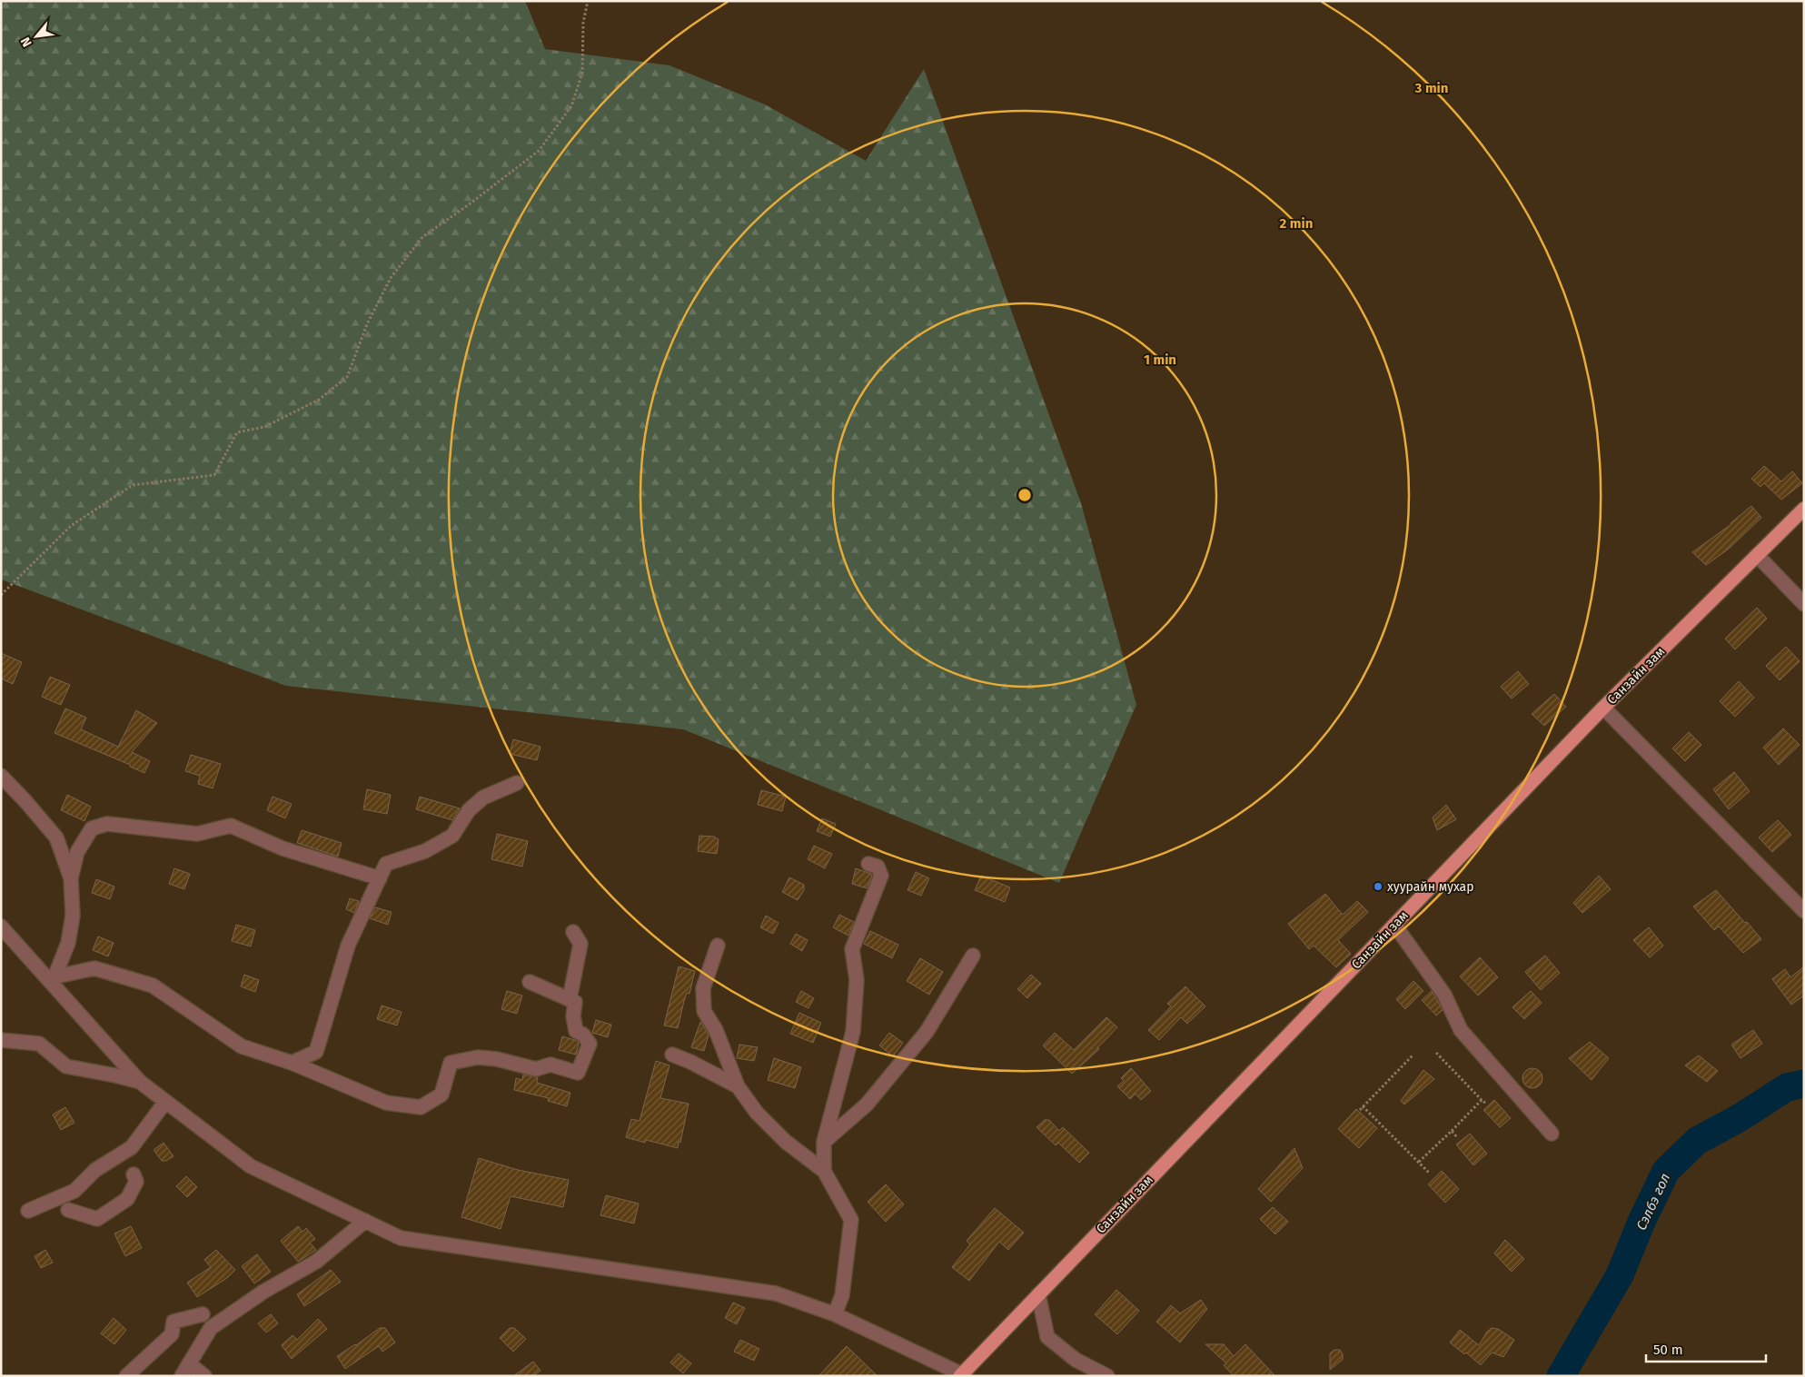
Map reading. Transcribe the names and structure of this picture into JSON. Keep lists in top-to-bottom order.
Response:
{
  "streets": {
    "main road": ["Санзайн зам"]
  },
  "water": ["Сэлбэ гол"],
  "places": ["хуурайн мухар"],
  "scale_bar": "50 m",
  "north": "bottom left",
  "rings": ["3 min", "2 min", "1 min"]
}
